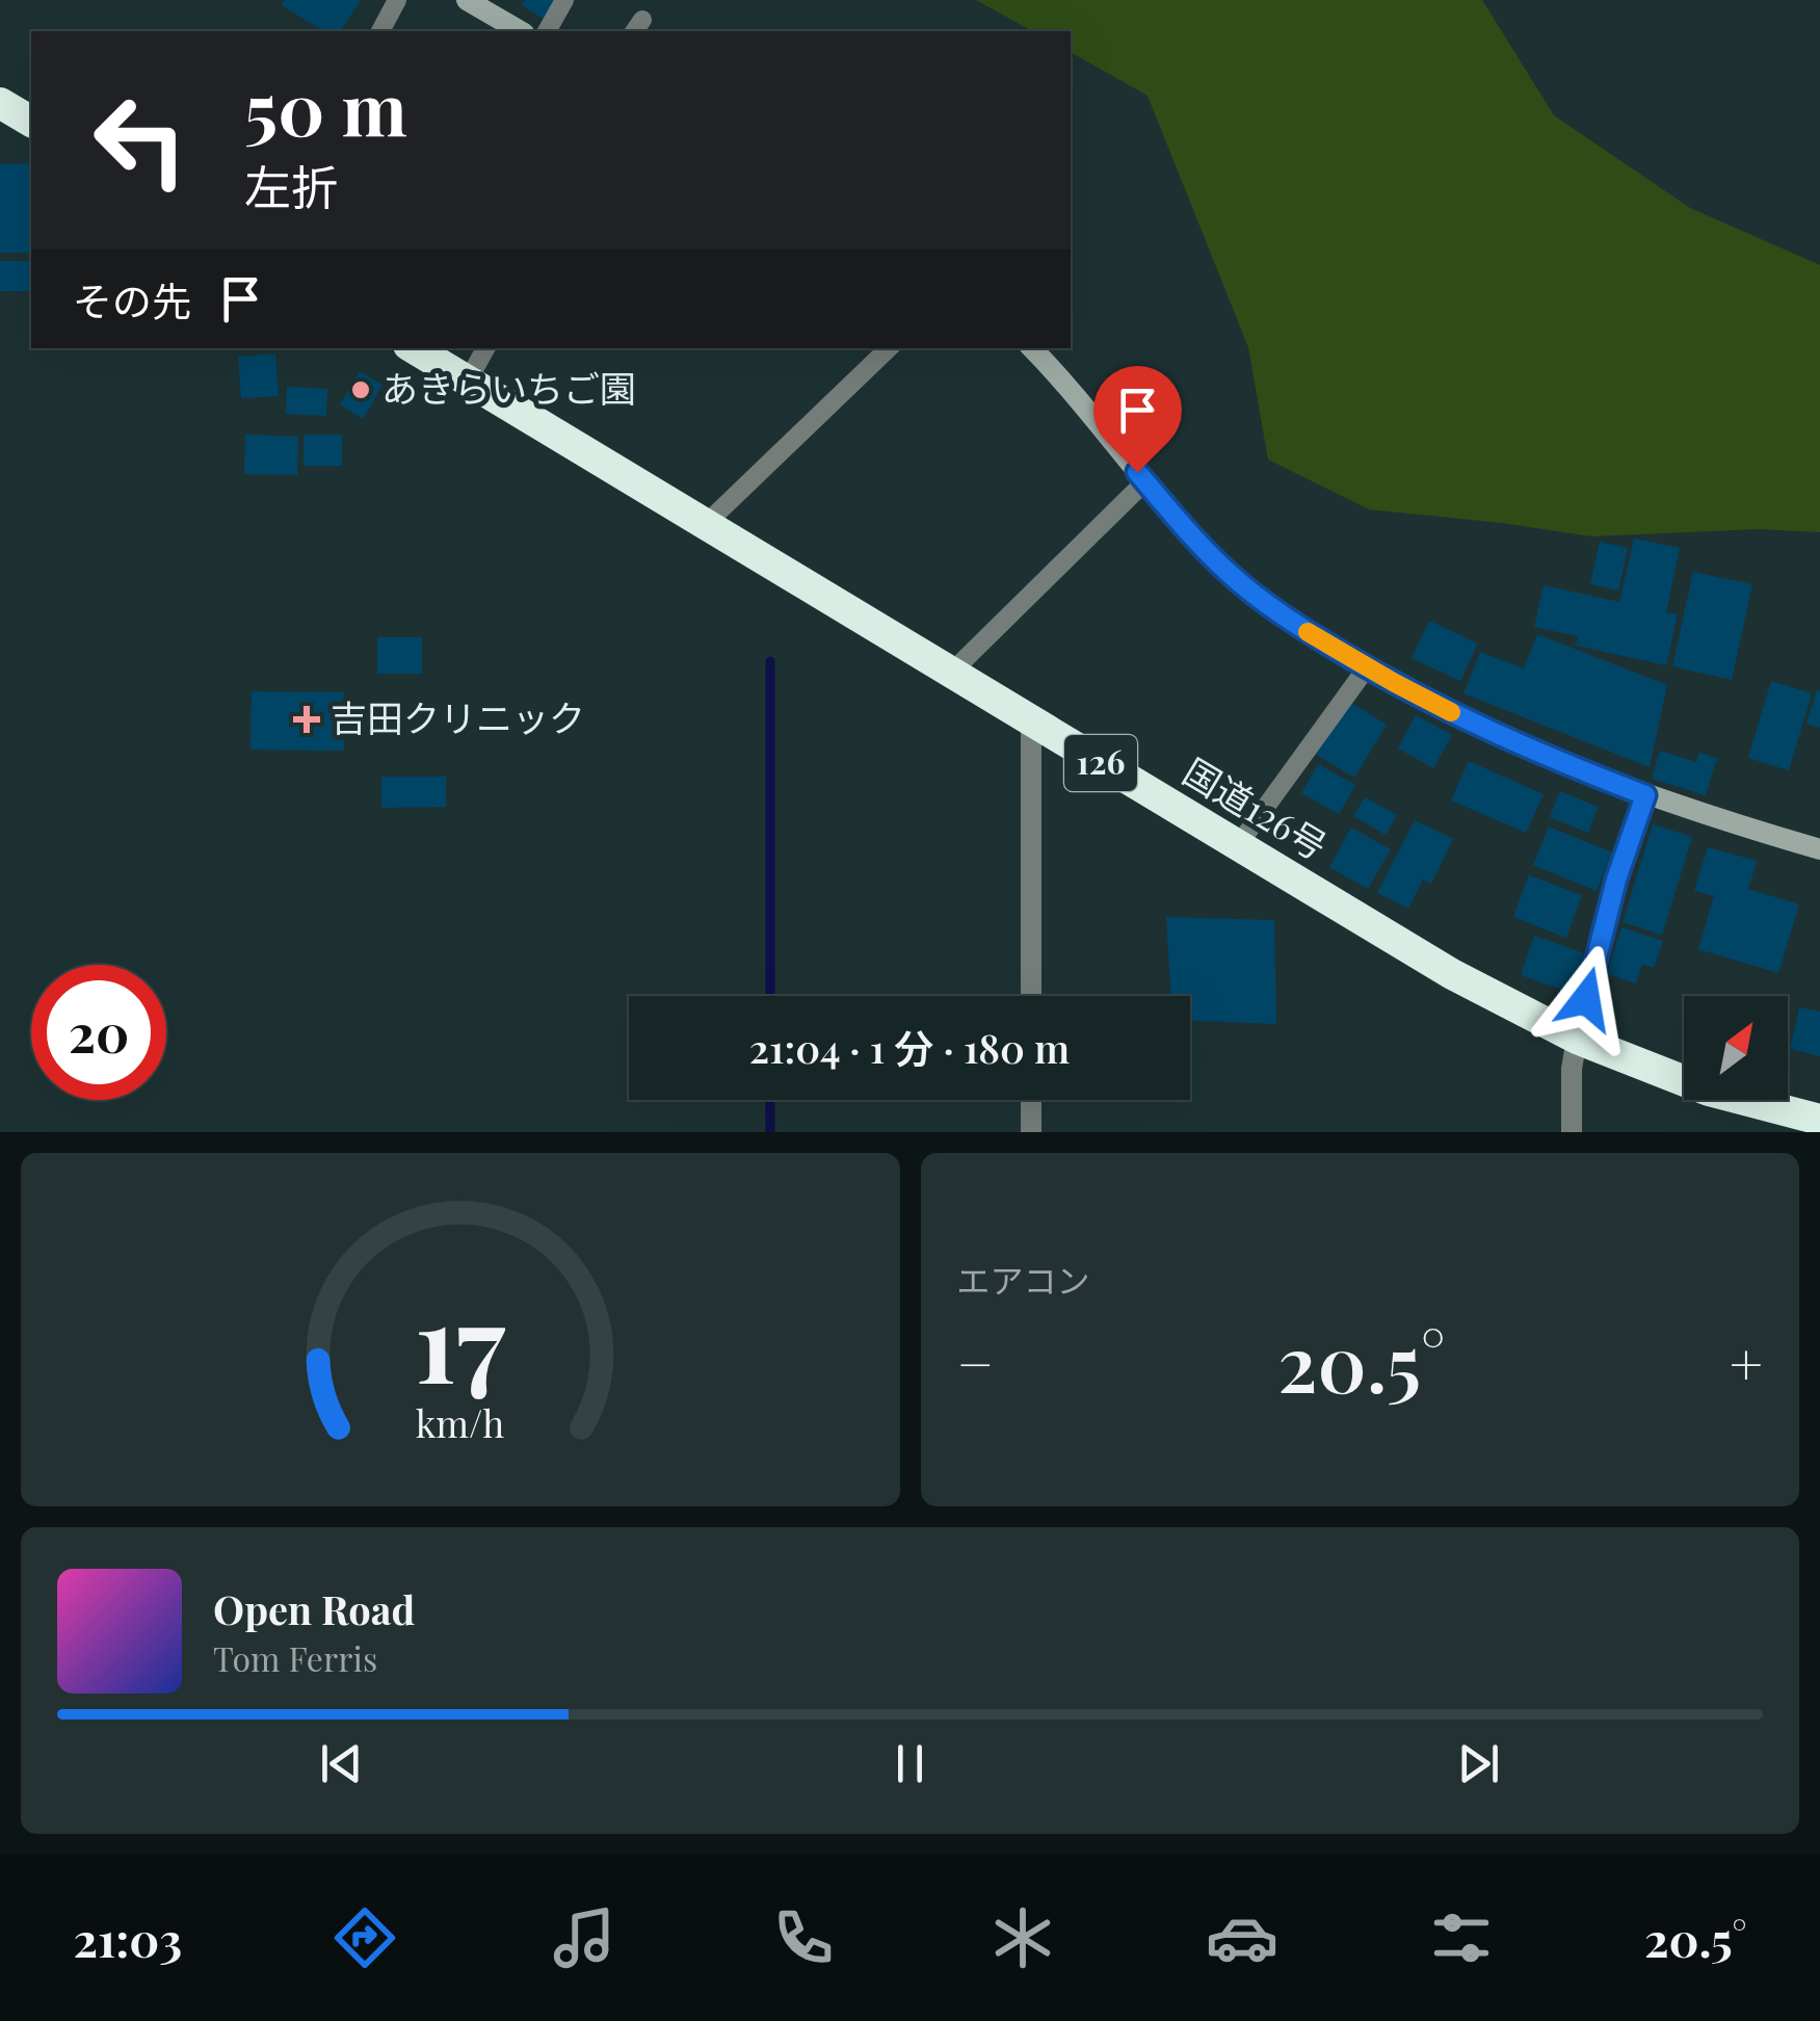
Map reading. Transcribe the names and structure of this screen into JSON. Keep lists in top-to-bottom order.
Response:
{
  "streets": {
    "highway": ["126", "国道126号"]
  },
  "places": {
    "other": ["あきらいちご園"],
    "health": ["吉田クリニック"]
  },
  "north": "top right",
  "page": {
    "turn": ["50 m", "左折"],
    "then": "その先",
    "limit": "20",
    "trip": "21:04 · 1 分 · 180 m",
    "tile": "エアコン",
    "heat": ["−", "20.5°", "+"],
    "song": ["Open Road", "Tom Ferris"],
    "tabs": ["21:03", "20.5°"],
    "gauge": ["17", "km/h"]
  }
}
